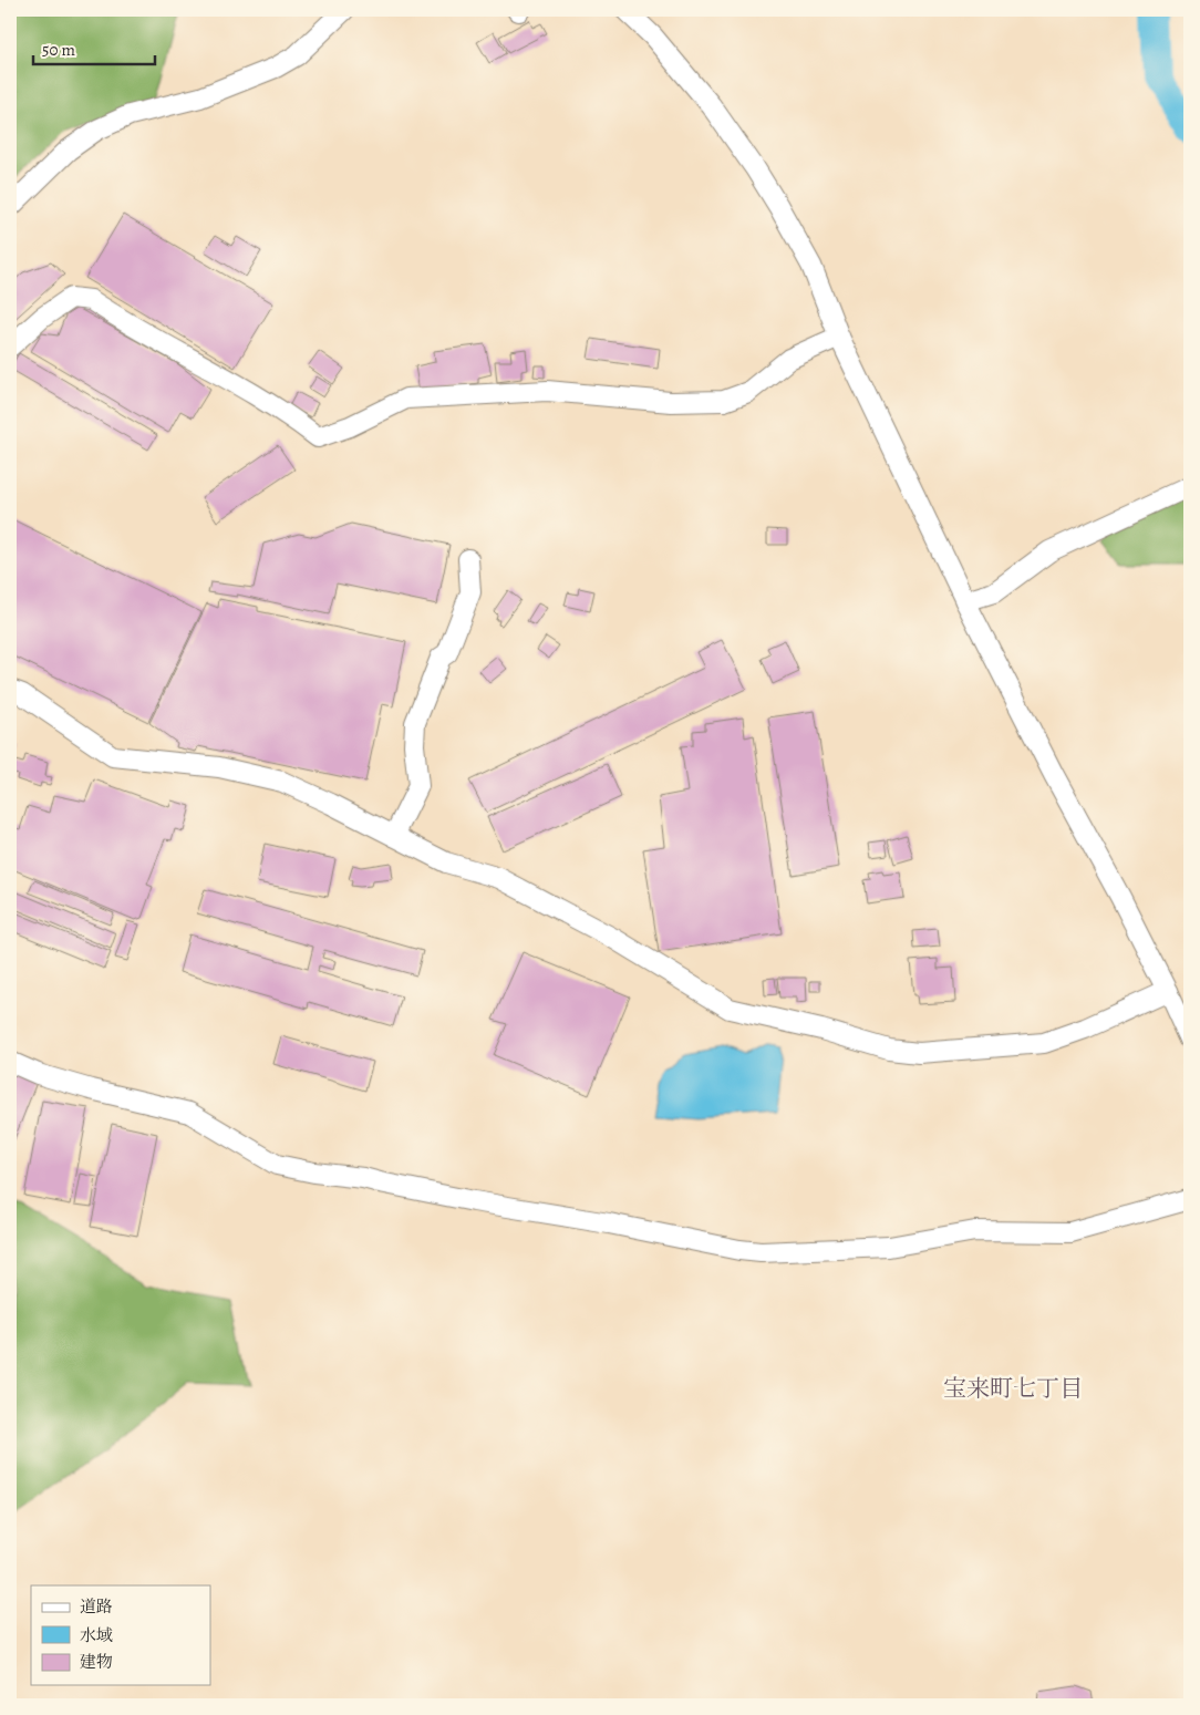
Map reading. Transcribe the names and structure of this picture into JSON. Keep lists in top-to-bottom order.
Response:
{
  "districts": ["宝来町七丁目"],
  "legend": ["道路", "水域", "建物"],
  "scale_bar": "50 m"
}
